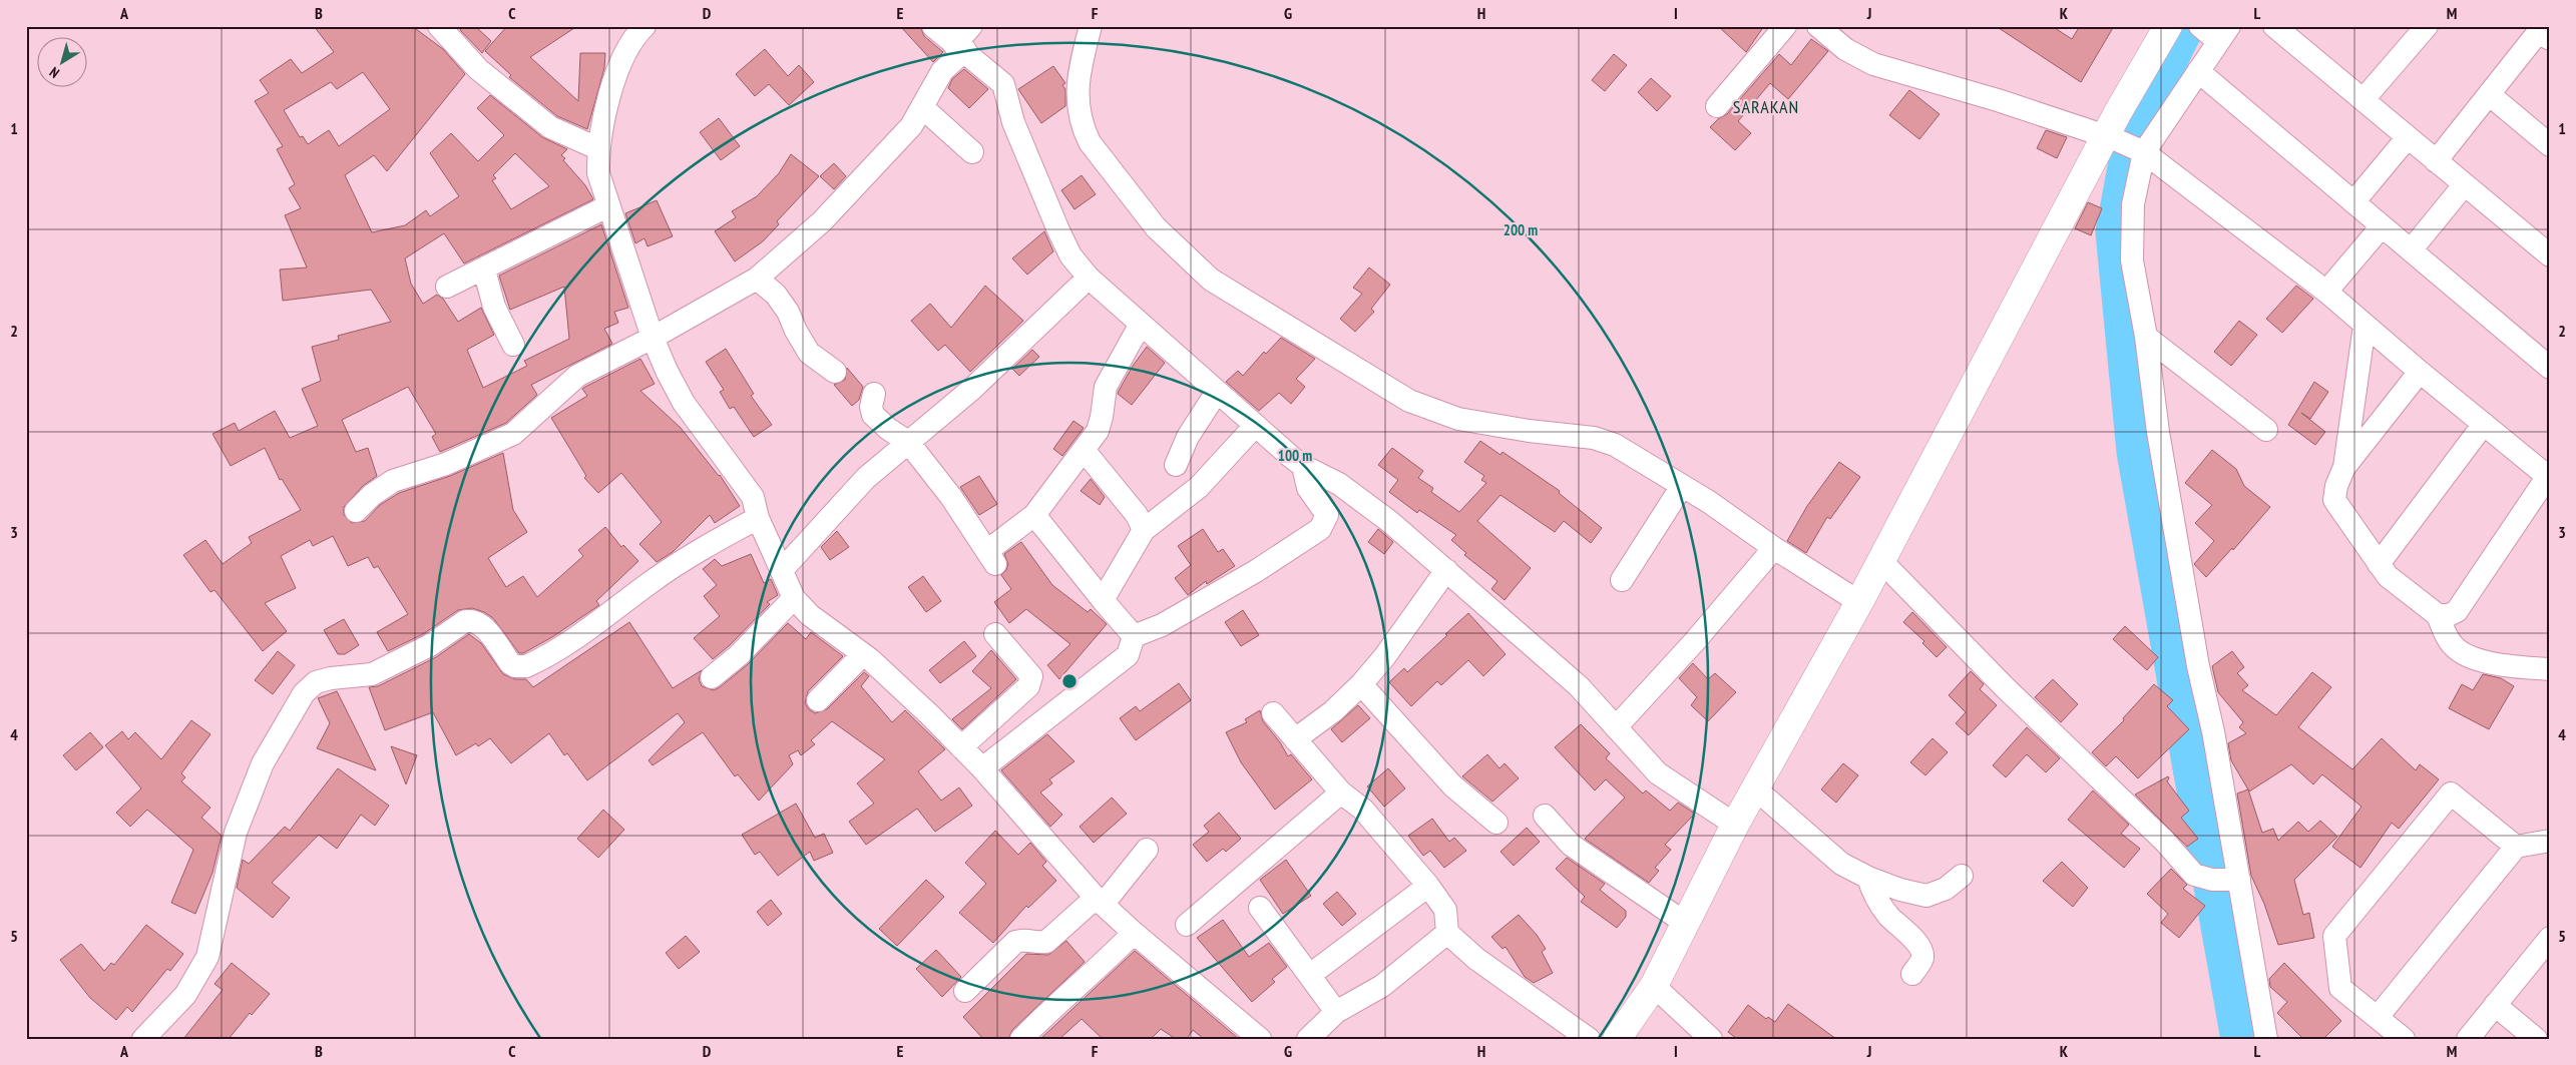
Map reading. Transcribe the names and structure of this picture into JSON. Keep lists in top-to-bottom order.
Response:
{
  "districts": ["SARAKAN"],
  "north": "bottom left",
  "grid": {
    "columns": [
      "A",
      "B",
      "C",
      "D",
      "E",
      "F",
      "G",
      "H",
      "I",
      "J",
      "K",
      "L",
      "M"
    ],
    "rows": [
      "1",
      "2",
      "3",
      "4",
      "5"
    ]
  },
  "rings": ["200 m", "100 m"]
}
